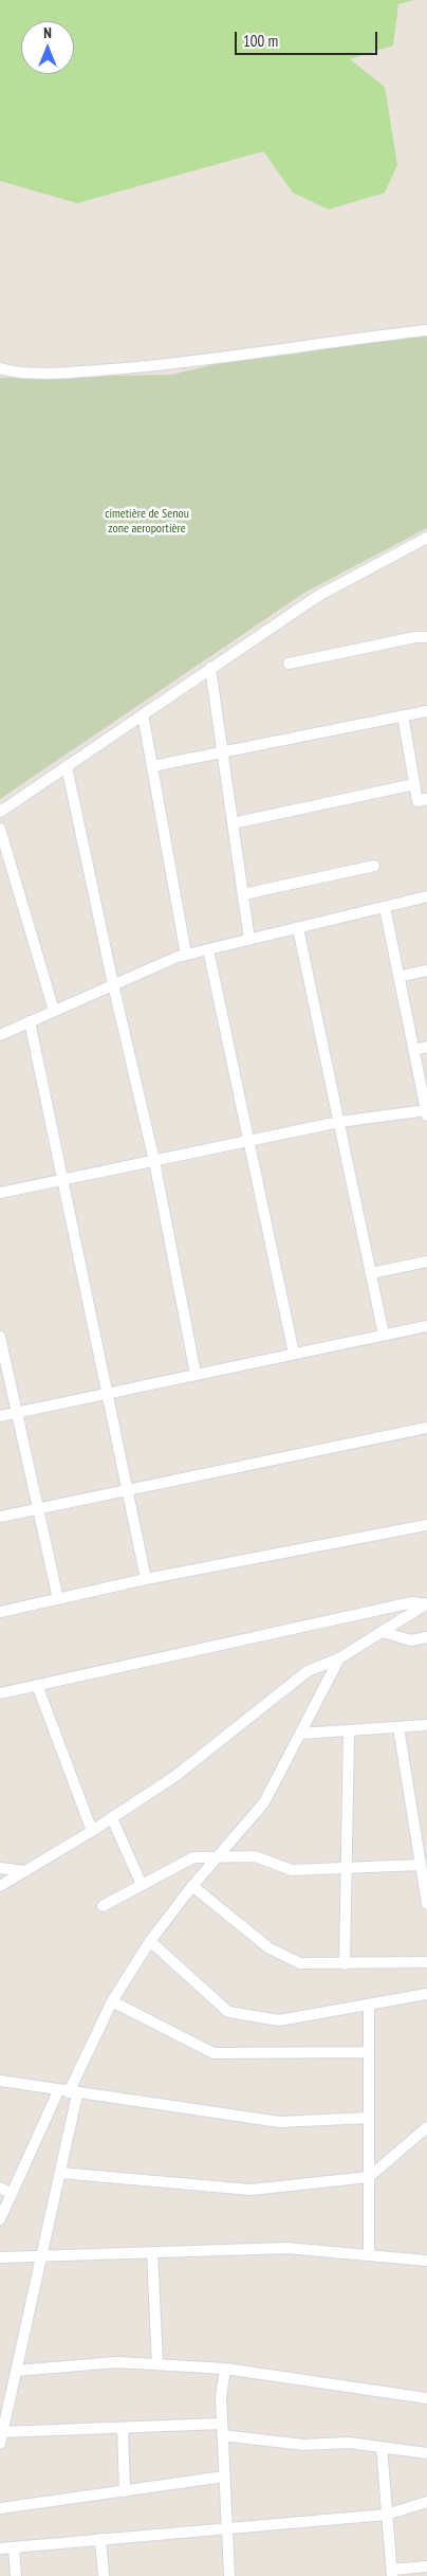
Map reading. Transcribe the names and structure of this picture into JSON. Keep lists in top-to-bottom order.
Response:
{
  "parks": ["cimetière de Senou zone aeroportière"],
  "scale_bar": "100 m",
  "north": "top"
}
